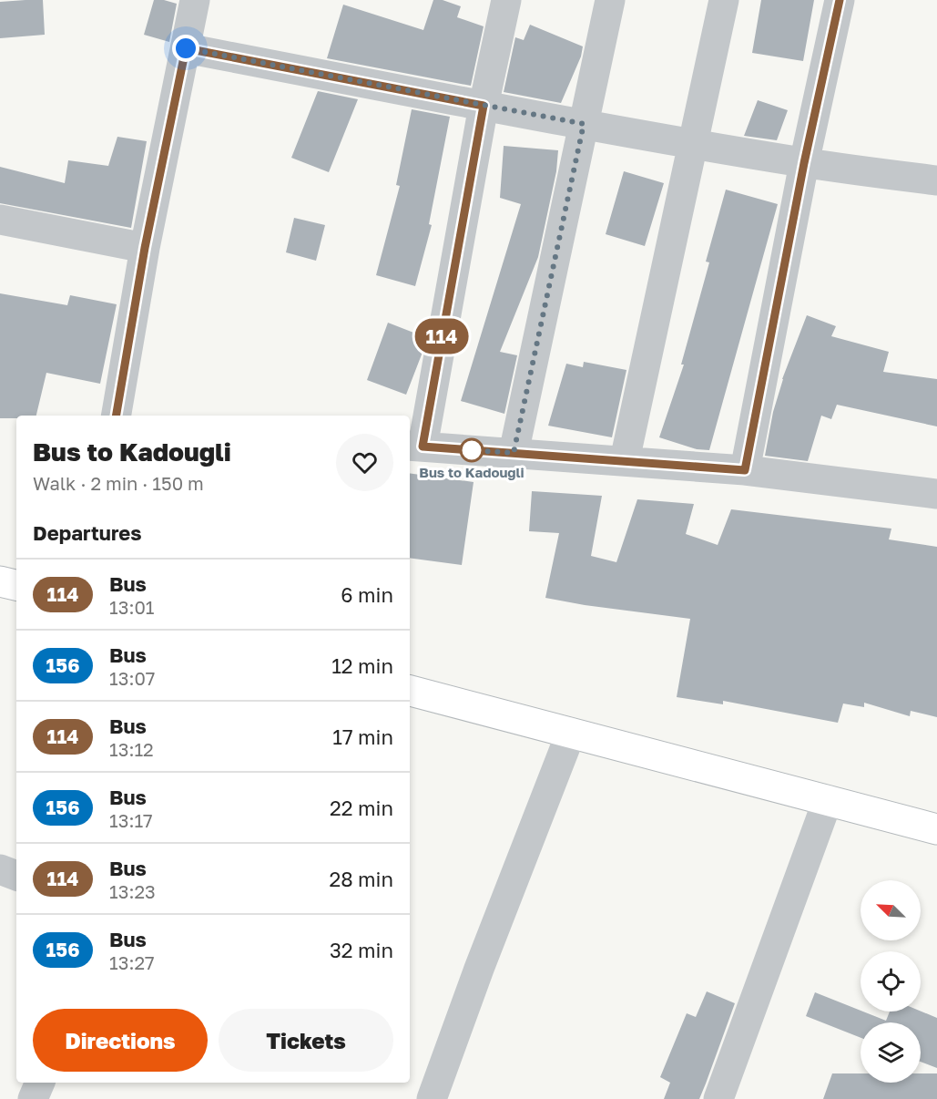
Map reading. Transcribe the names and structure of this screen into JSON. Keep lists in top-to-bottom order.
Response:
{
  "places": ["Bus to Kadougli"],
  "lines": ["bus line 114"],
  "north": "top left",
  "page": {
    "on_map": "114",
    "heading": [
      ["Bus to Kadougli", "Walk · 2 min · 150 m"],
      "Departures"
    ],
    "list": [
      {
        "mark": "114",
        "name": "Bus",
        "note": "13:01",
        "value": "6 min"
      },
      {
        "mark": "156",
        "name": "Bus",
        "note": "13:07",
        "value": "12 min"
      },
      {
        "mark": "114",
        "name": "Bus",
        "note": "13:12",
        "value": "17 min"
      },
      {
        "mark": "156",
        "name": "Bus",
        "note": "13:17",
        "value": "22 min"
      },
      {
        "mark": "114",
        "name": "Bus",
        "note": "13:23",
        "value": "28 min"
      },
      {
        "mark": "156",
        "name": "Bus",
        "note": "13:27",
        "value": "32 min"
      }
    ],
    "buttons": ["Directions", "Tickets"]
  }
}
